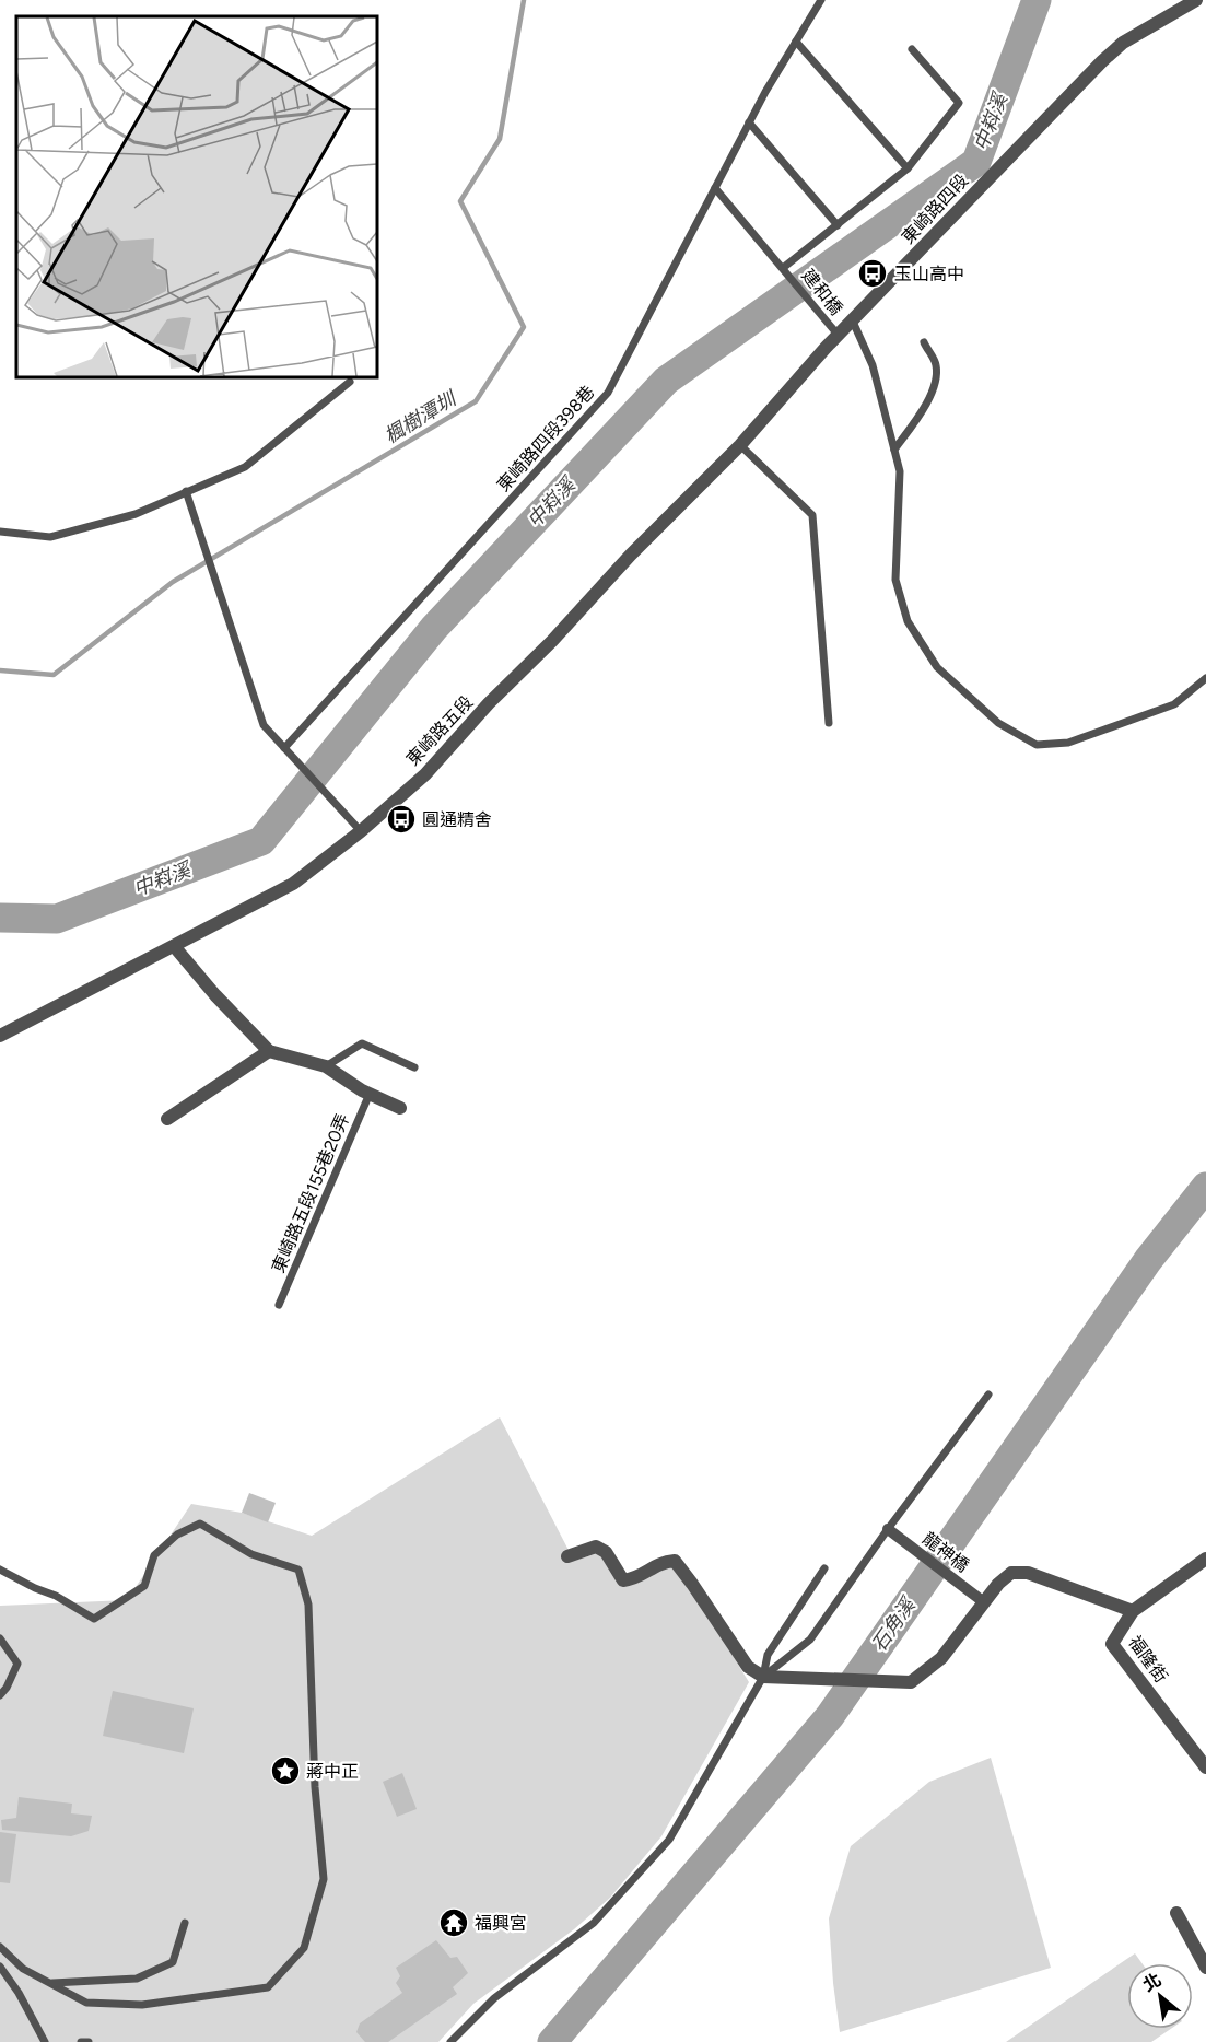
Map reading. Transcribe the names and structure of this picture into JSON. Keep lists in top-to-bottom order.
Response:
{
  "streets": {
    "street": [
      "東崎路四段",
      "東崎路五段",
      "龍神橋",
      "福隆街"
    ],
    "lane": ["建和橋", "東崎路四段398巷", "東崎路五段155巷20弄"]
  },
  "crossings": [
    ["東崎路四段", "建和橋"],
    ["東崎路四段", "東崎路五段"],
    ["建和橋", "東崎路四段398巷"]
  ],
  "water": ["中嵙溪", "楓樹潭圳", "石角溪"],
  "places": {
    "bus stop": ["玉山高中", "圓通精舍"],
    "place": ["蔣中正"],
    "temple": ["福興宮"]
  },
  "north": "top left"
}
